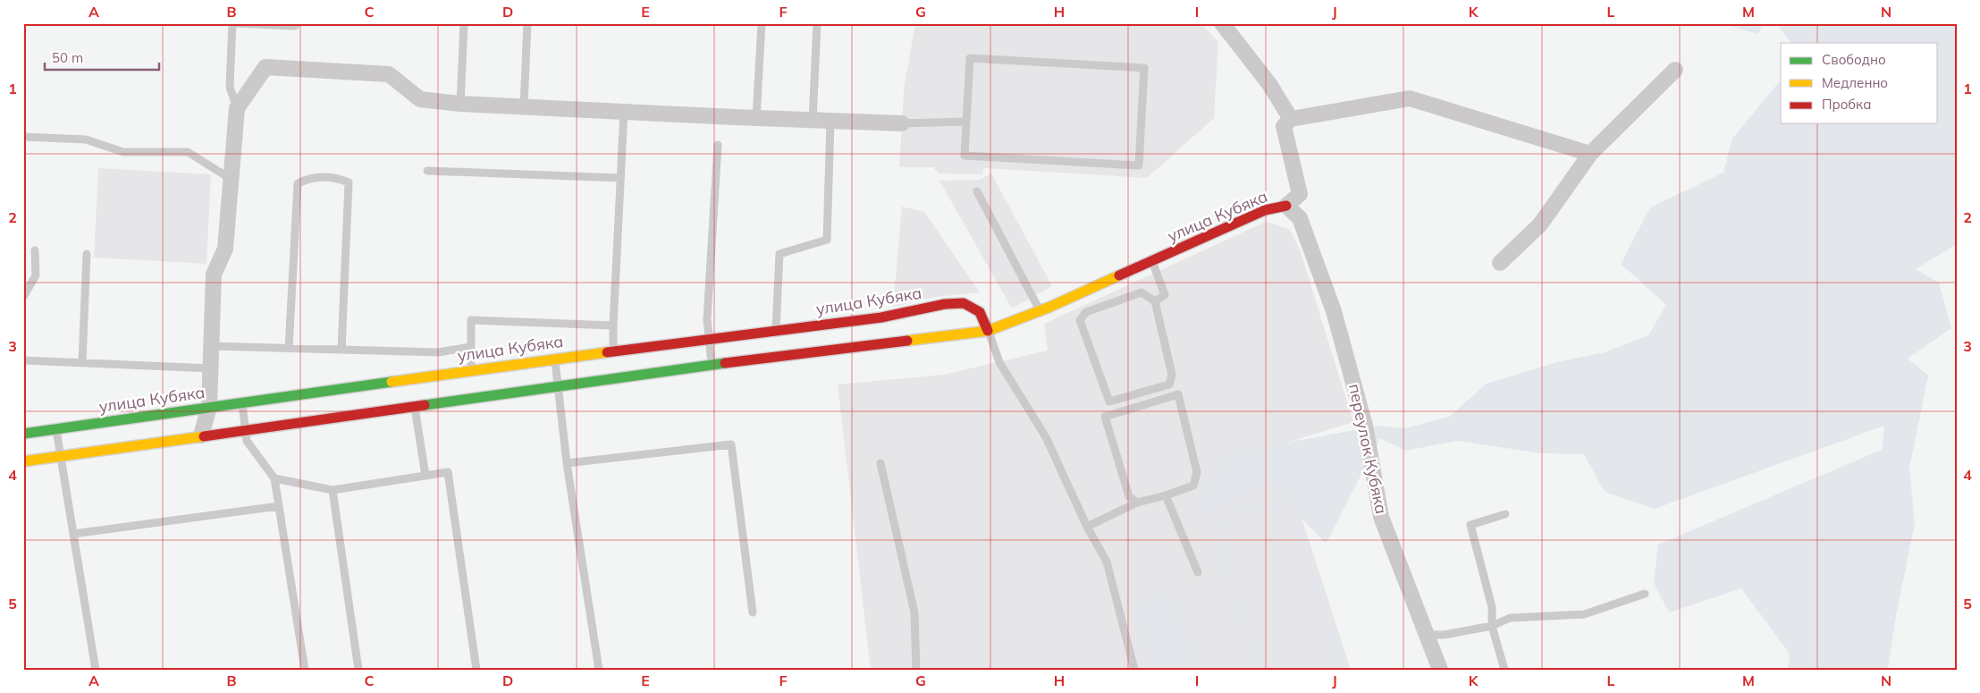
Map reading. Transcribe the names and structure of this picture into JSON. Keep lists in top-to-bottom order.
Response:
{
  "streets": {
    "street": ["улица Кубяка", "переулок Кубяка"]
  },
  "crossings": [
    ["улица Кубяка", "переулок Кубяка"]
  ],
  "legend": ["Свободно", "Медленно", "Пробка"],
  "scale_bar": "50 m",
  "grid": {
    "columns": [
      "A",
      "B",
      "C",
      "D",
      "E",
      "F",
      "G",
      "H",
      "I",
      "J",
      "K",
      "L",
      "M",
      "N"
    ],
    "rows": [
      "1",
      "2",
      "3",
      "4",
      "5"
    ]
  }
}
